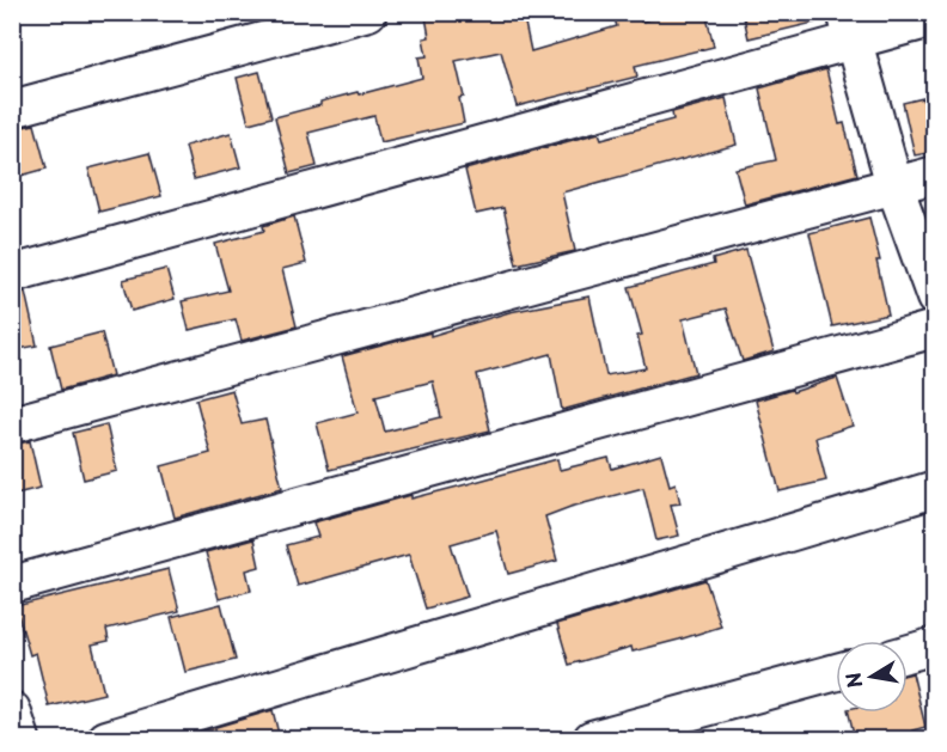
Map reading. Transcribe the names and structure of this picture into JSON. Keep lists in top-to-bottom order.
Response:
{
  "north": "left"
}
